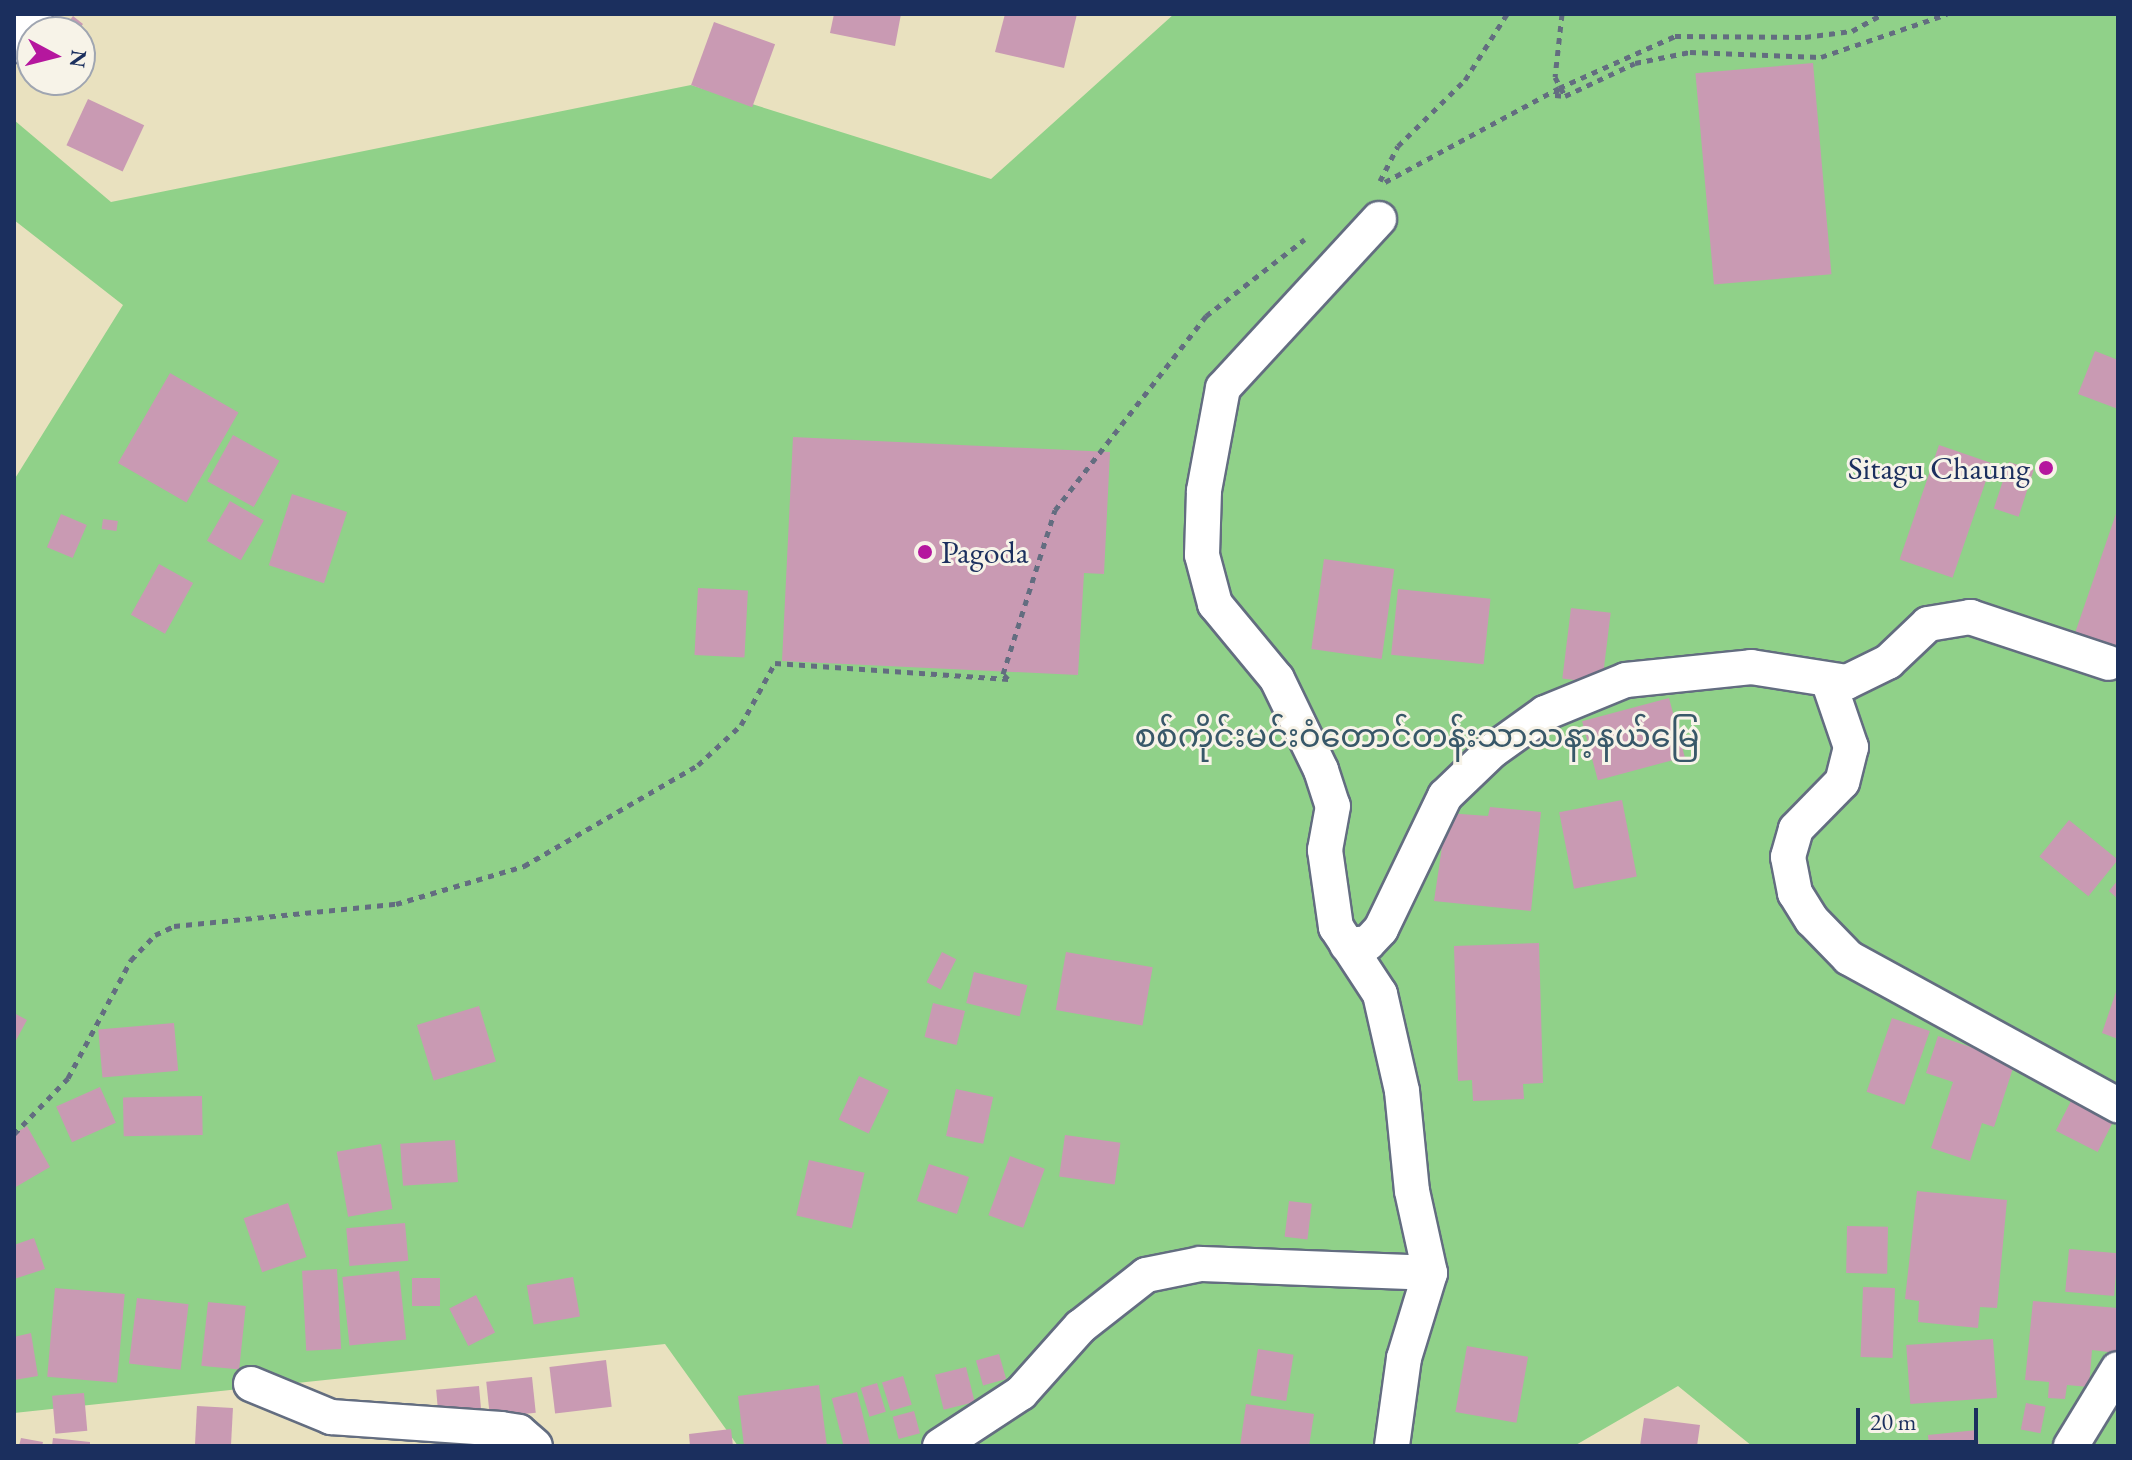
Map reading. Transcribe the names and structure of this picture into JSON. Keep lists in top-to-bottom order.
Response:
{
  "parks": ["စစ်ကိုင်းမင်းဝံတောင်တန်းသာသနာ့နယ်မြေ"],
  "places": ["Sitagu Chaung", "Pagoda"],
  "scale_bar": "20 m",
  "north": "right"
}
